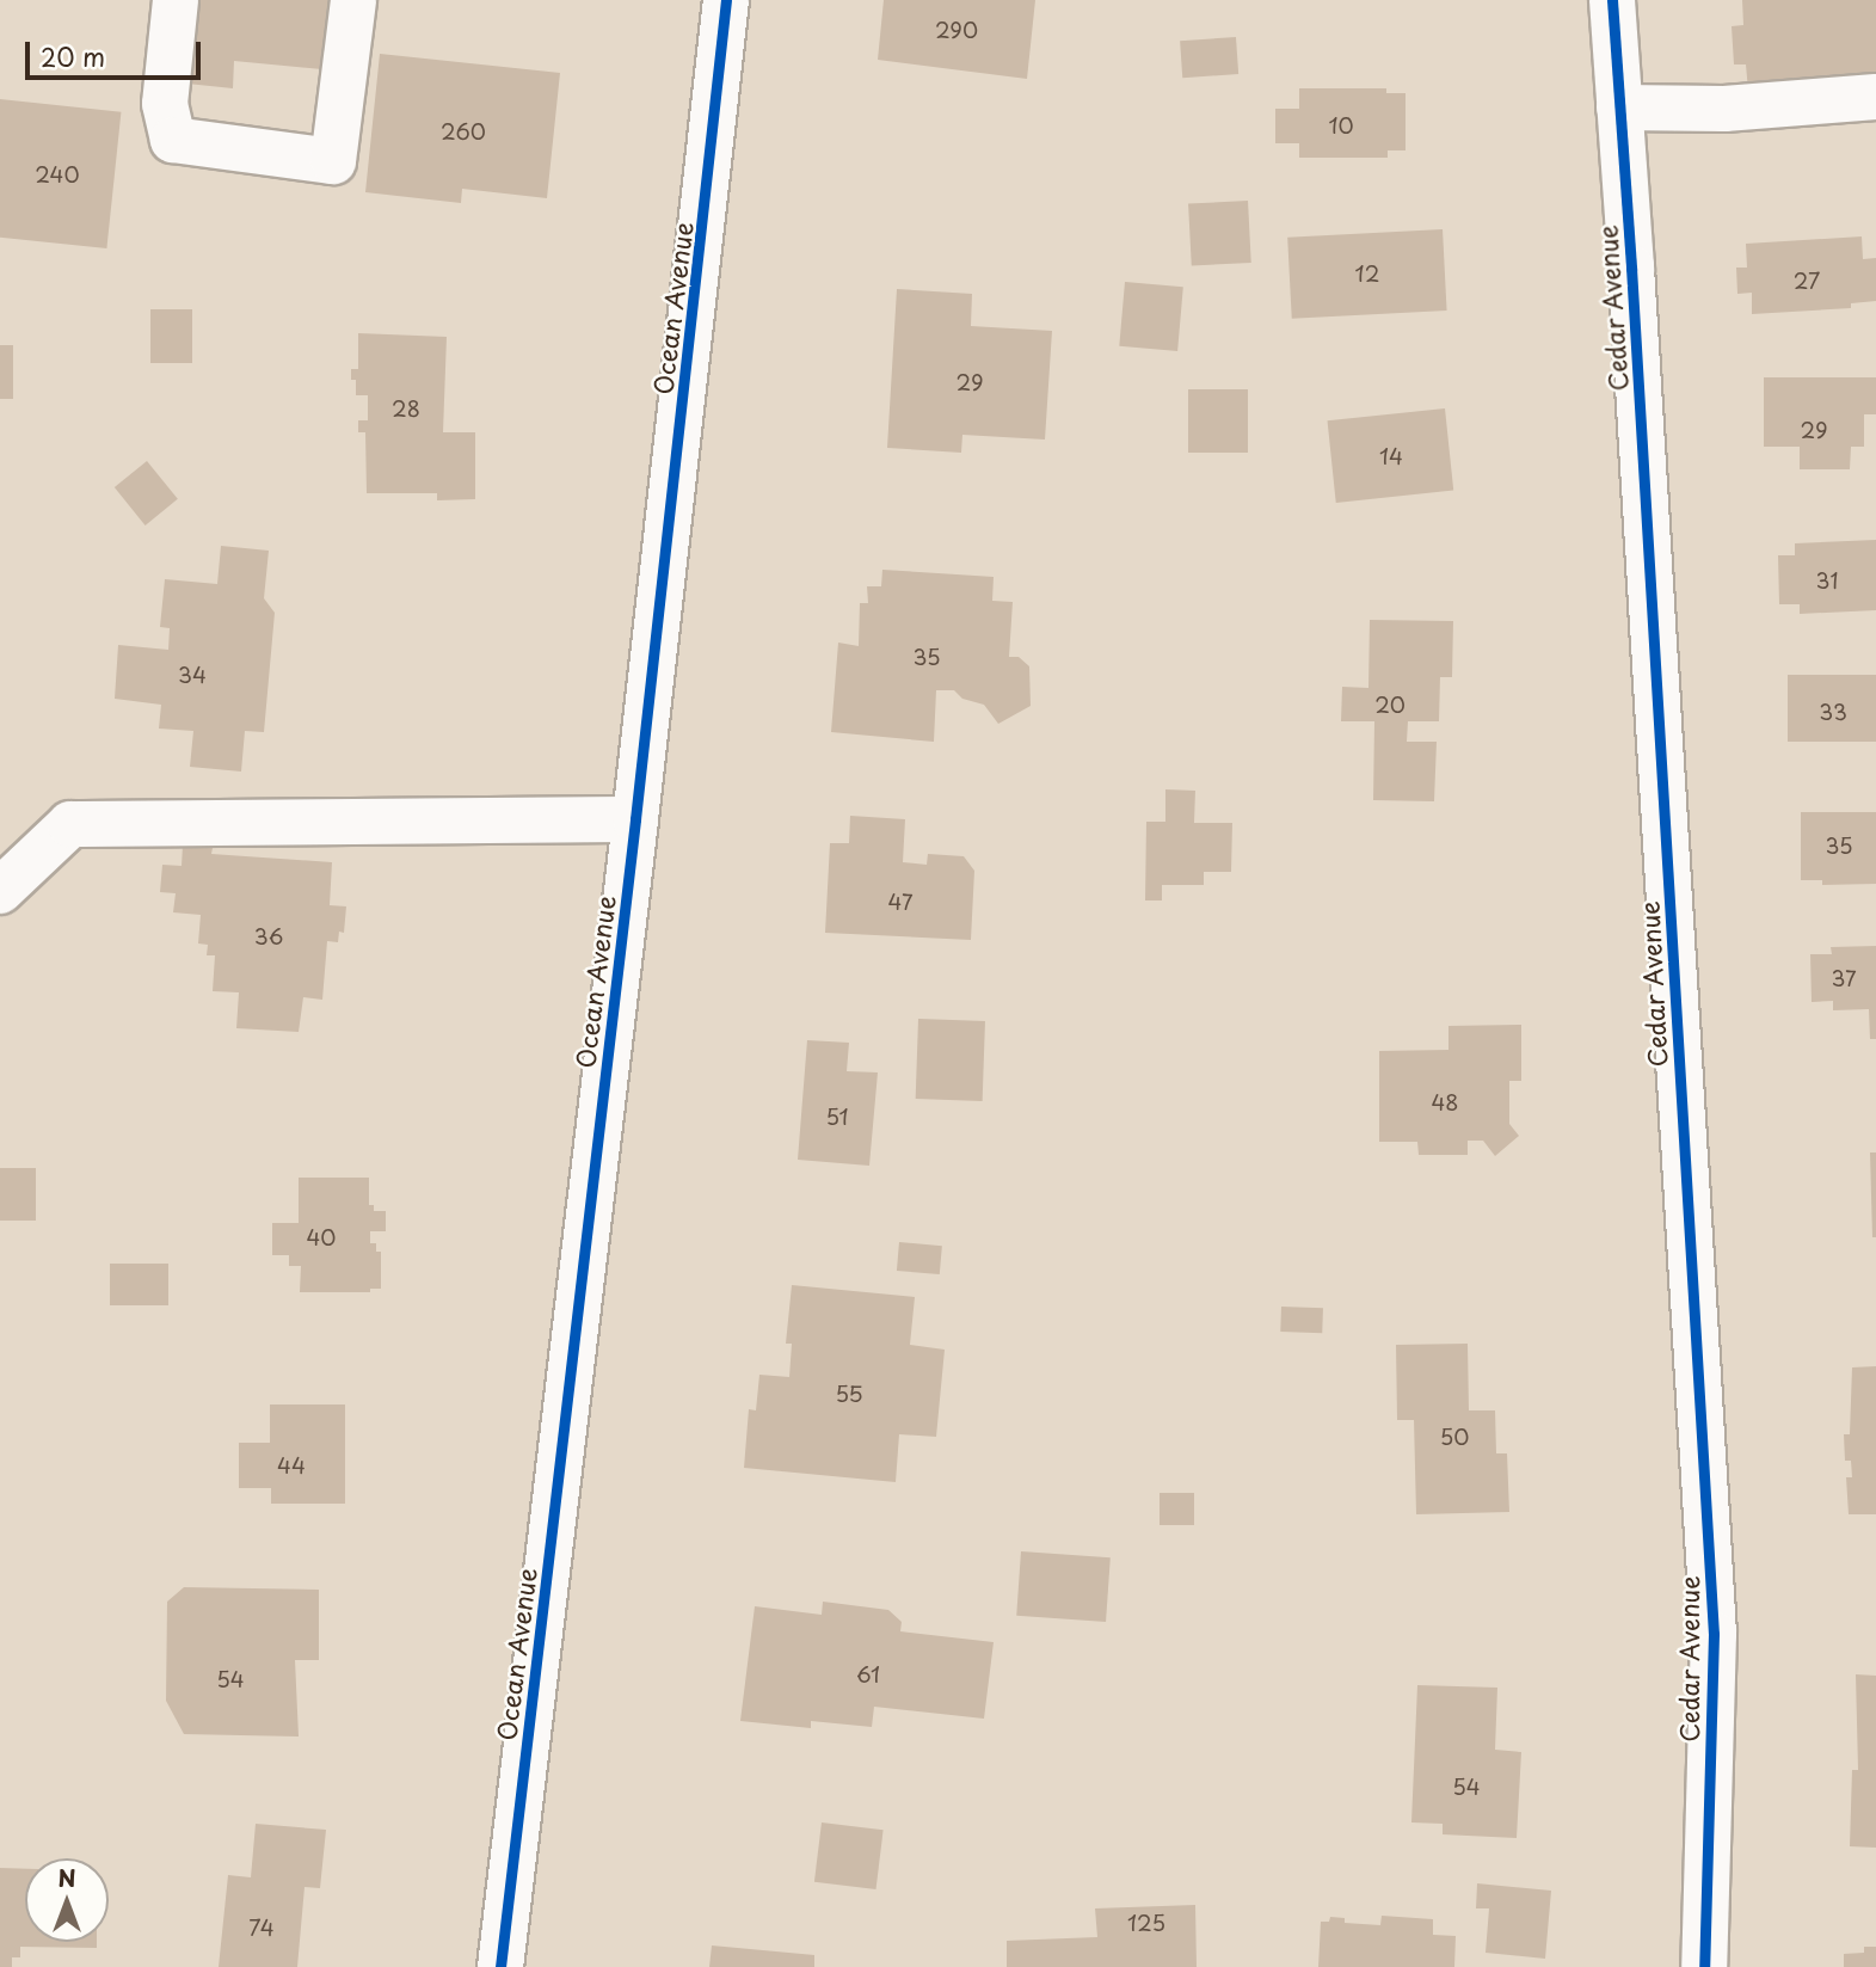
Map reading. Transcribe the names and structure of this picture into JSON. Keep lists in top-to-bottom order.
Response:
{
  "streets": {
    "street": ["Ocean Avenue", "Cedar Avenue"]
  },
  "house_numbers": [
    "290",
    "10",
    "260",
    "240",
    "12",
    "27",
    "29",
    "28",
    "29",
    "14",
    "31",
    "35",
    "34",
    "20",
    "33",
    "35",
    "47",
    "36",
    "37",
    "48",
    "51",
    "40",
    "55",
    "50",
    "44",
    "61",
    "54",
    "54",
    "125",
    "74"
  ],
  "scale_bar": "20 m",
  "north": "top"
}
